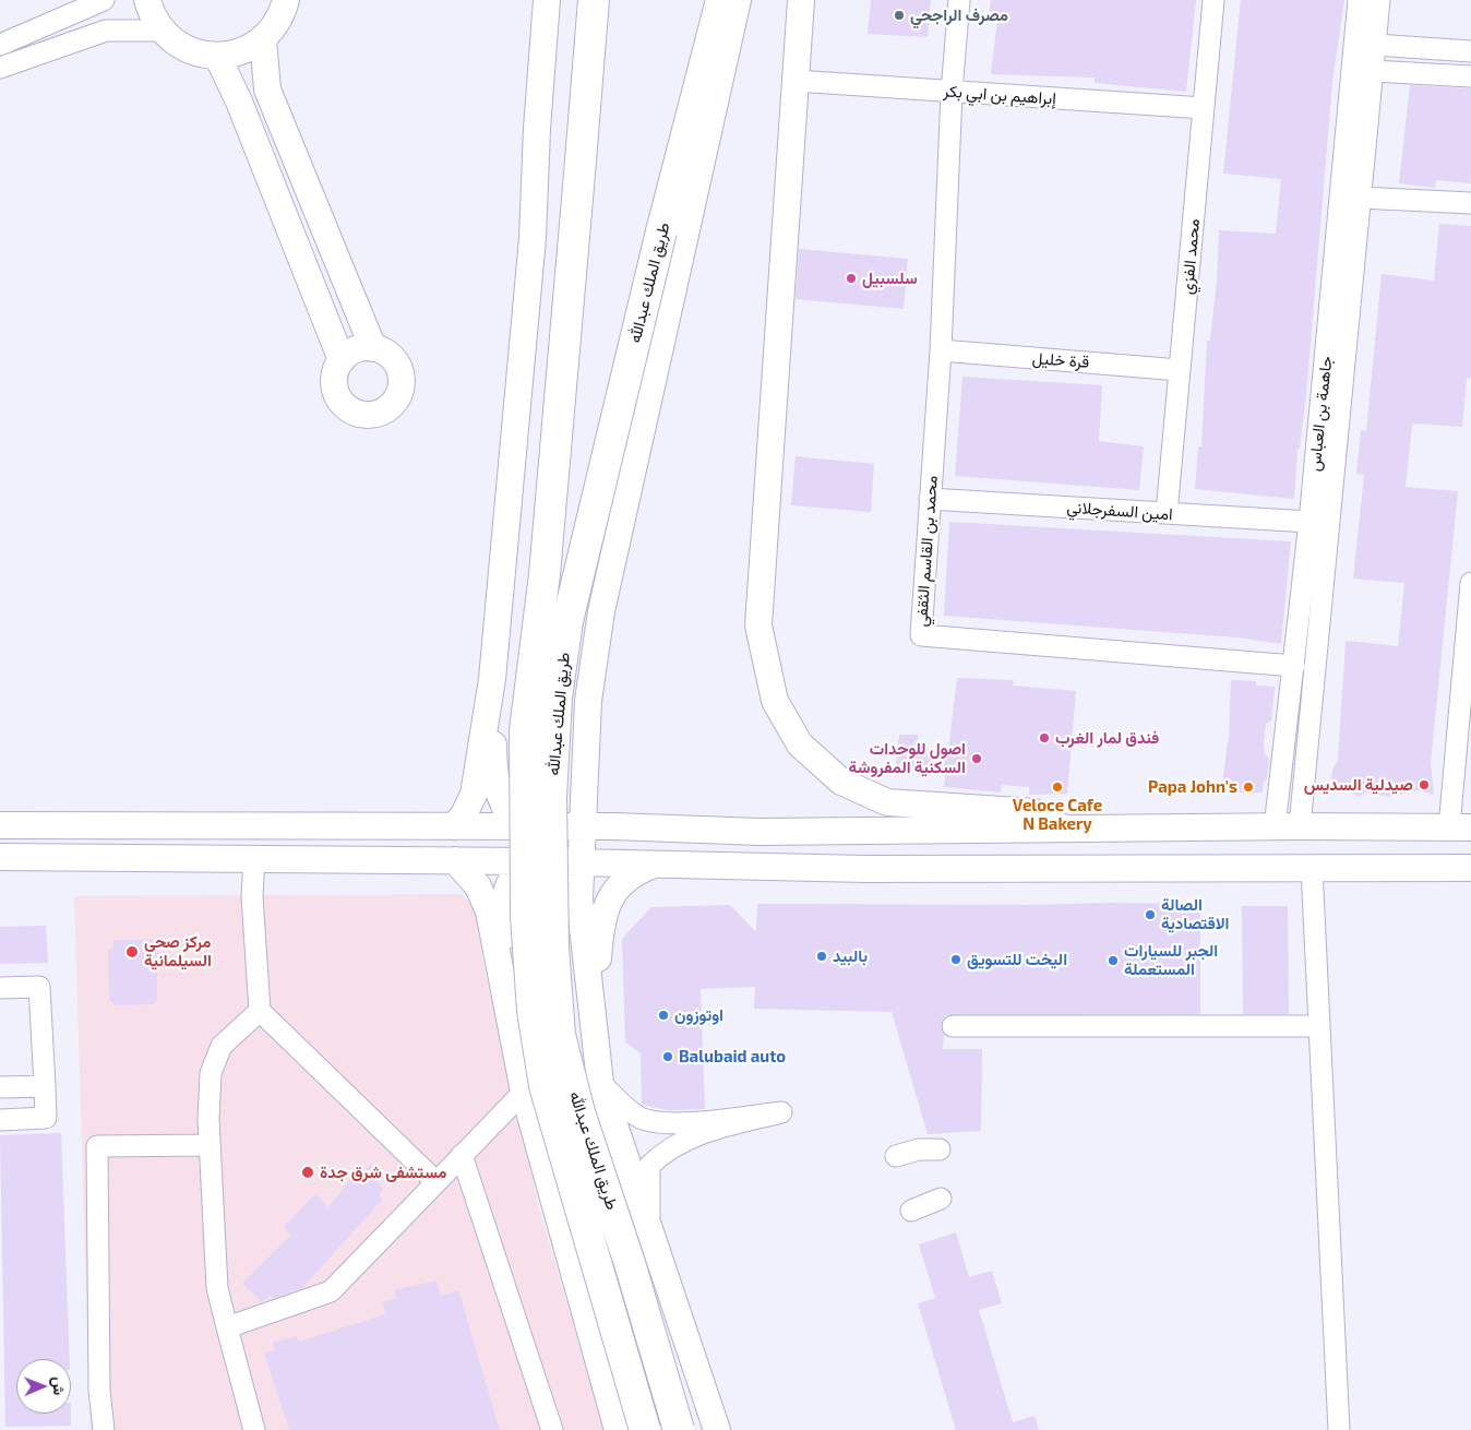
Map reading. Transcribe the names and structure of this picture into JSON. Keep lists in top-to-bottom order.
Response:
{
  "streets": {
    "highway": ["طريق الملك عبدالله"],
    "street": [
      "إبراهيم بن ابي بكر",
      "محمد الفزي",
      "قرة خليل",
      "جاهمة بن العباس",
      "امين السفرجلاني",
      "محمد بن القاسم الثقفي"
    ]
  },
  "crossings": [
    ["إبراهيم بن ابي بكر", "محمد الفزي"],
    ["إبراهيم بن ابي بكر", "محمد بن القاسم الثقفي"],
    ["محمد الفزي", "قرة خليل"],
    ["محمد الفزي", "امين السفرجلاني"],
    ["قرة خليل", "محمد بن القاسم الثقفي"],
    ["جاهمة بن العباس", "امين السفرجلاني"],
    ["جاهمة بن العباس", "محمد بن القاسم الثقفي"],
    ["امين السفرجلاني", "محمد بن القاسم الثقفي"]
  ],
  "places": [
    "مصرف الراجحي",
    "سلسبيل",
    "فندق لمار الغرب",
    "اصول للوحدات السكنية المفروشة",
    "صيدلية السديس",
    "Veloce Cafe N Bakery",
    "Papa John's",
    "الصالة الاقتصادية",
    "مركز صحي السيلمانية",
    "بالبيد",
    "اليخت للتسويق",
    "الجبر للسيارات المستعملة",
    "اوتوزون",
    "Balubaid auto",
    "مستشفى شرق جدة"
  ],
  "north": "right"
}
